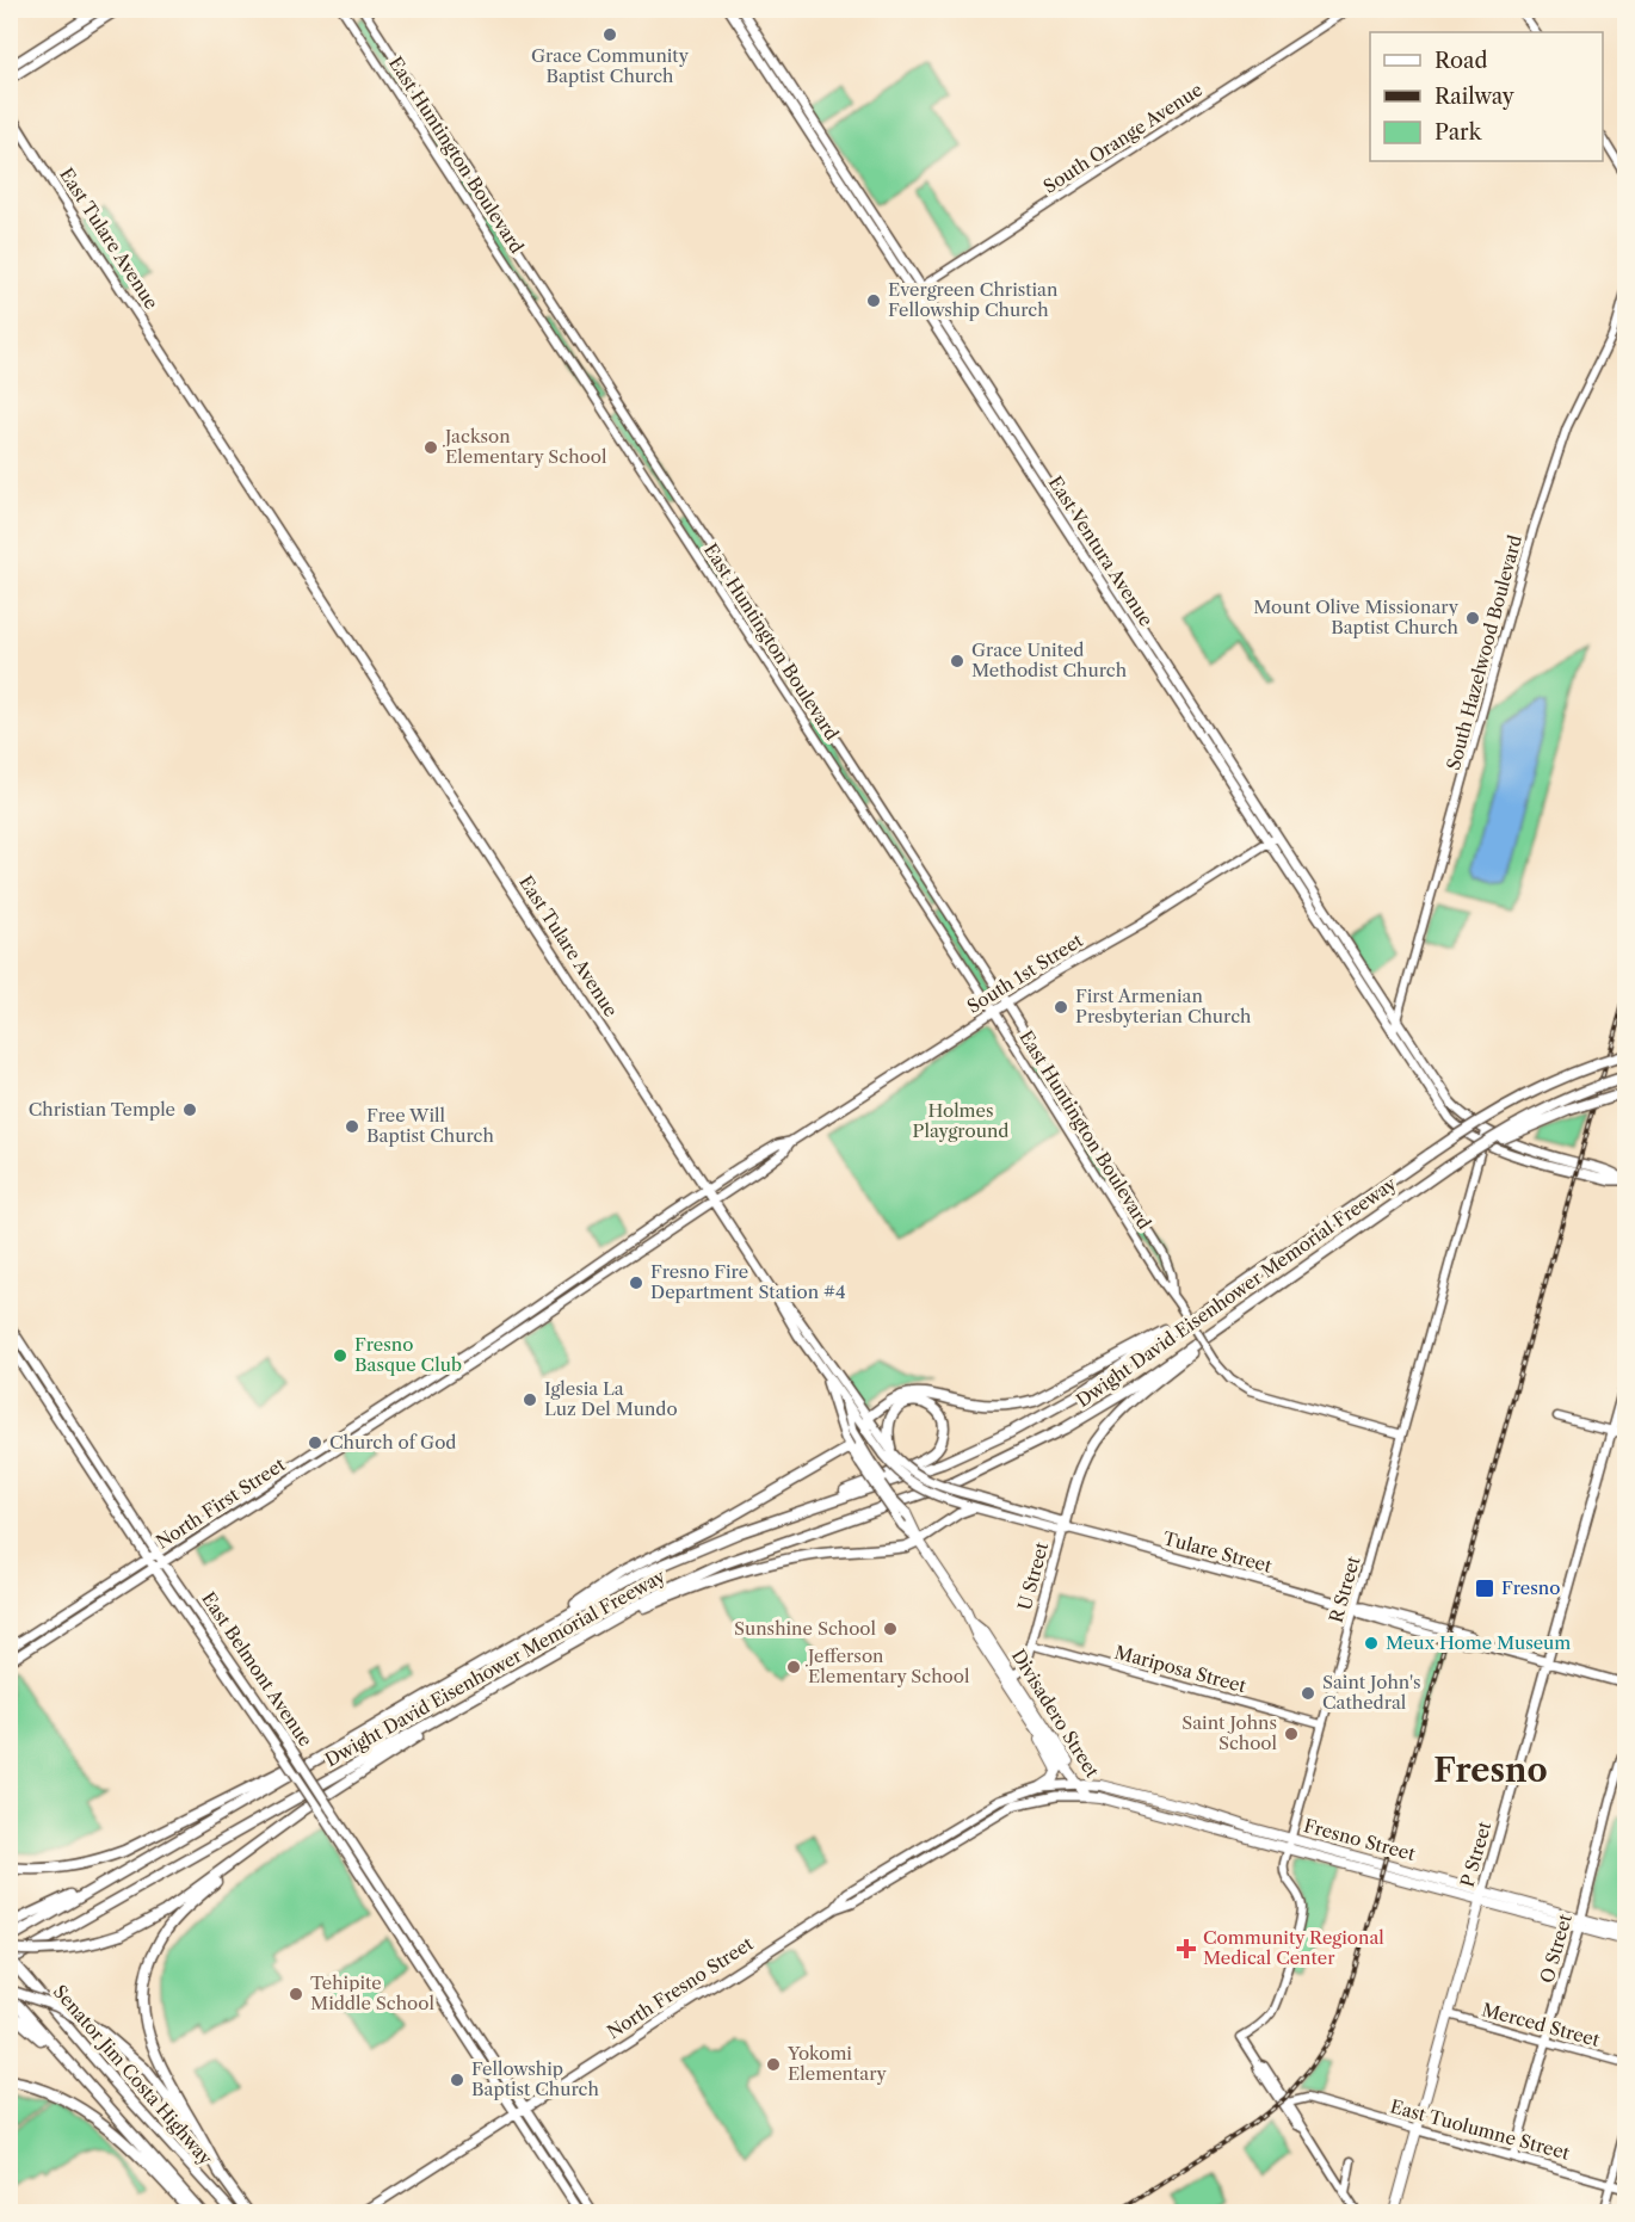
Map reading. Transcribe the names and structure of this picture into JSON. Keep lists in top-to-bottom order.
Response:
{
  "streets": {
    "highway": ["Dwight David Eisenhower Memorial Freeway", "Senator Jim Costa Highway"],
    "main road": [
      "East Tulare Avenue",
      "East Ventura Avenue",
      "South 1st Street",
      "North First Street",
      "Tulare Street",
      "U Street",
      "East Belmont Avenue",
      "Divisadero Street",
      "Fresno Street",
      "P Street",
      "O Street",
      "North Fresno Street",
      "East Tuolumne Street"
    ],
    "street": [
      "South Orange Avenue",
      "East Huntington Boulevard",
      "South Hazelwood Boulevard",
      "R Street",
      "Mariposa Street",
      "Merced Street"
    ]
  },
  "crossings": [
    ["South Orange Avenue", "East Ventura Avenue"],
    ["East Huntington Boulevard", "South 1st Street"],
    ["East Huntington Boulevard", "R Street"],
    ["East Tulare Avenue", "South 1st Street"],
    ["East Tulare Avenue", "Tulare Street"],
    ["East Ventura Avenue", "South Hazelwood Boulevard"],
    ["East Ventura Avenue", "South 1st Street"],
    ["East Ventura Avenue", "R Street"],
    ["South 1st Street", "North First Street"],
    ["Dwight David Eisenhower Memorial Freeway", "Senator Jim Costa Highway"],
    ["North First Street", "East Belmont Avenue"],
    ["Tulare Street", "U Street"],
    ["Tulare Street", "R Street"],
    ["Tulare Street", "P Street"],
    ["U Street", "Mariposa Street"],
    ["U Street", "Divisadero Street"],
    ["R Street", "Mariposa Street"],
    ["R Street", "Fresno Street"],
    ["East Belmont Avenue", "North Fresno Street"],
    ["Divisadero Street", "Fresno Street"],
    ["Divisadero Street", "North Fresno Street"],
    ["Fresno Street", "P Street"],
    ["Fresno Street", "O Street"],
    ["Fresno Street", "North Fresno Street"],
    ["P Street", "Merced Street"],
    ["P Street", "East Tuolumne Street"],
    ["O Street", "Merced Street"],
    ["O Street", "East Tuolumne Street"]
  ],
  "districts": ["Fresno"],
  "parks": ["Holmes Playground"],
  "places": {
    "other": [
      "Grace Community Baptist Church",
      "Evergreen Christian Fellowship Church",
      "Jackson Elementary School",
      "Mount Olive Missionary Baptist Church",
      "Grace United Methodist Church",
      "First Armenian Presbyterian Church",
      "Christian Temple",
      "Free Will Baptist Church",
      "Fresno Fire Department Station #4",
      "Fresno Basque Club",
      "Iglesia La Luz Del Mundo",
      "Church of God",
      "Sunshine School",
      "Meux Home Museum",
      "Jefferson Elementary School",
      "Saint John's Cathedral",
      "Saint Johns School",
      "Tehipite Middle School",
      "Yokomi Elementary",
      "Fellowship Baptist Church"
    ],
    "transit": ["Fresno"],
    "health": ["Community Regional Medical Center"]
  },
  "legend": ["Road", "Railway", "Park"]
}
